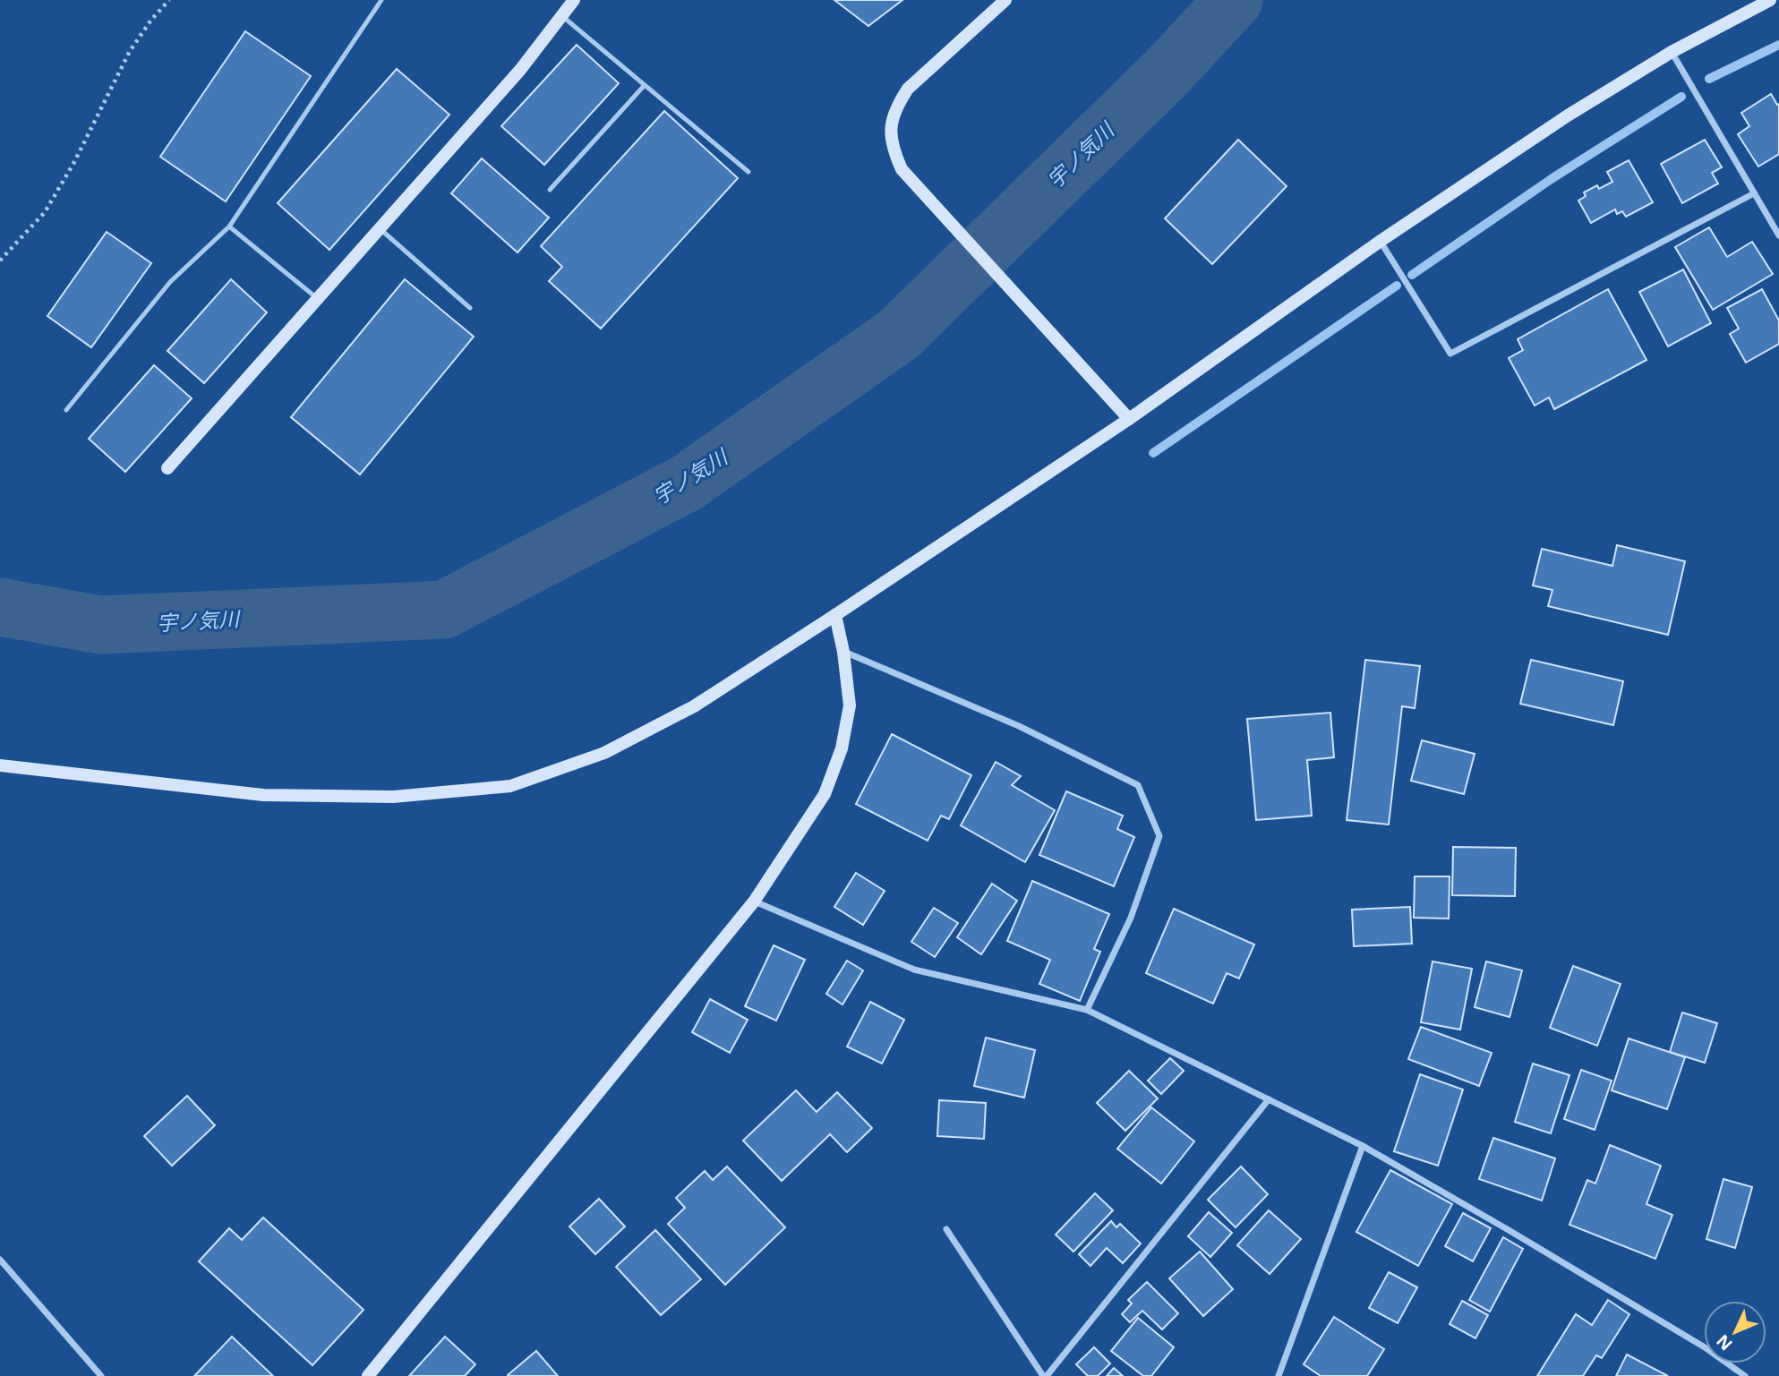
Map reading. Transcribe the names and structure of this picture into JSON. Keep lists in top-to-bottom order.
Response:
{
  "water": ["宇ノ気川"],
  "north": "bottom left"
}
